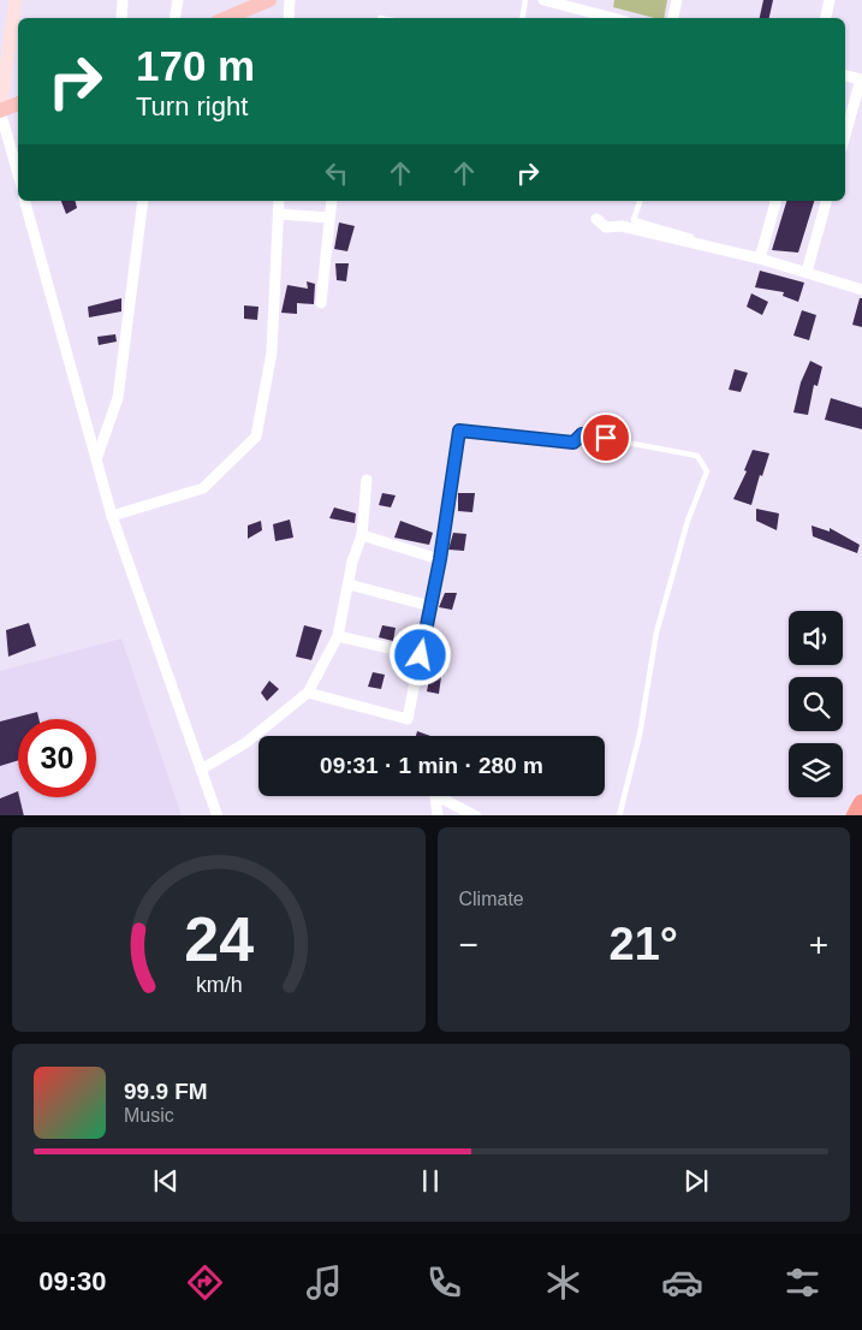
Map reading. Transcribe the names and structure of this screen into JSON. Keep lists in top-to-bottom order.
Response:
{
  "page": {
    "turn": ["170 m", "Turn right"],
    "limit": "30",
    "trip": "09:31 · 1 min · 280 m",
    "tile": "Climate",
    "heat": ["−", "21°", "+"],
    "song": ["99.9 FM", "Music"],
    "tabs": "09:30",
    "gauge": ["24", "km/h"]
  }
}
